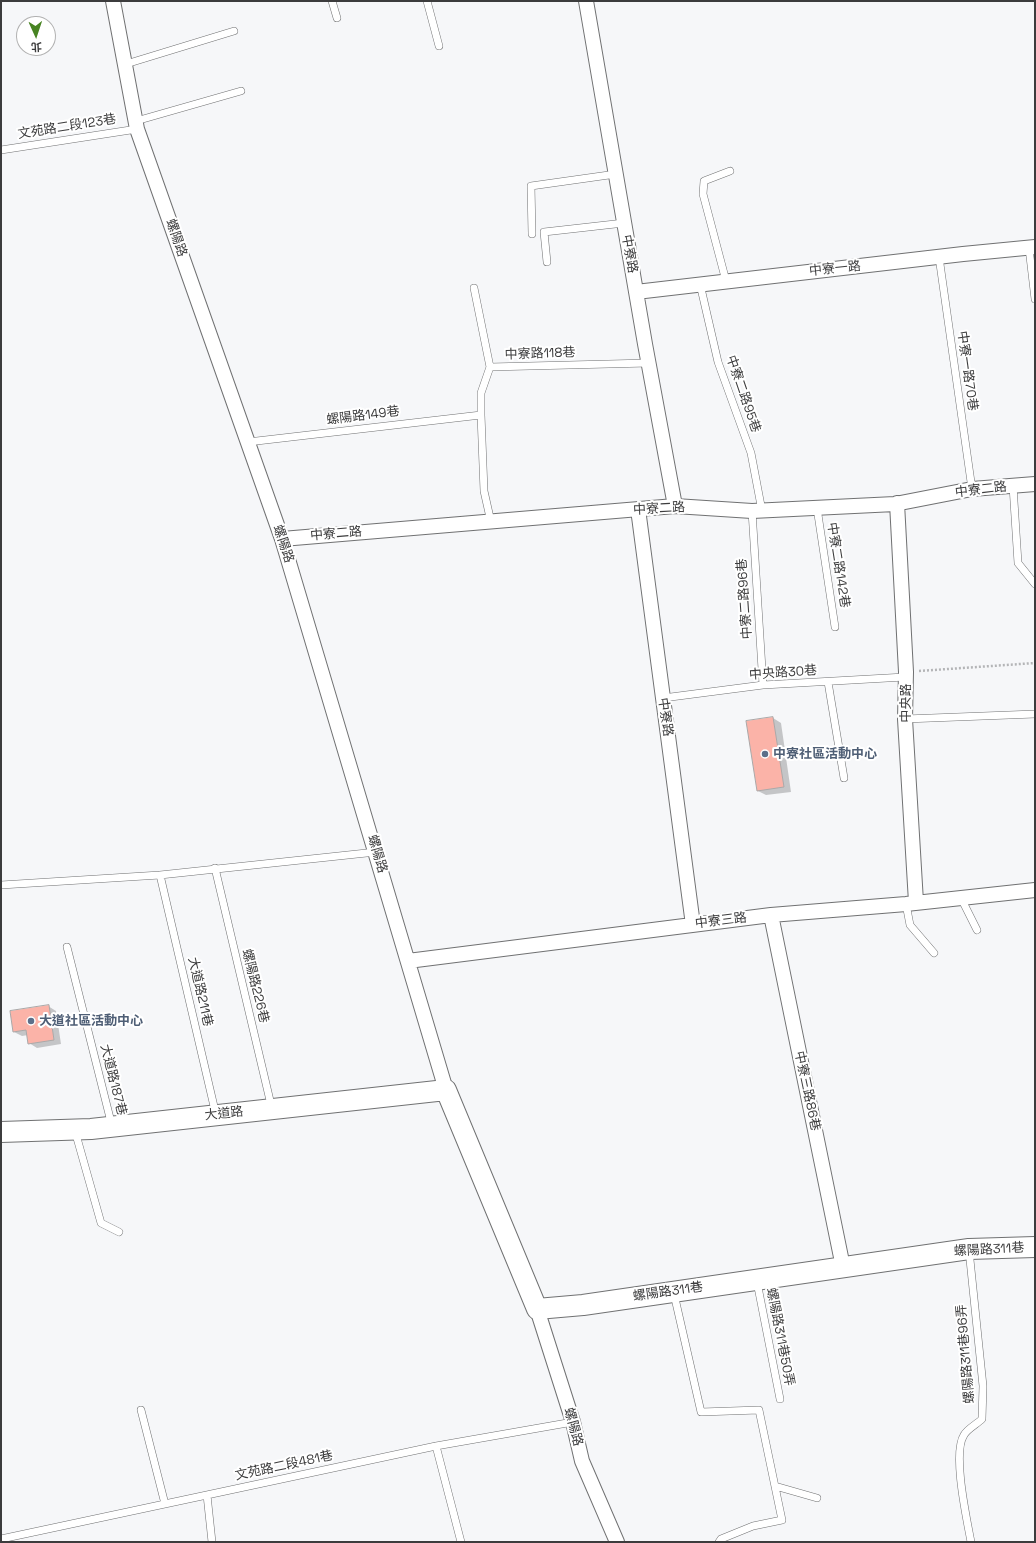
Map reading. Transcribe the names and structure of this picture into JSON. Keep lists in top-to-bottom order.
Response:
{
  "streets": {
    "street": [
      "螺陽路",
      "中寮路",
      "中寮一路",
      "中寮二路",
      "中央路",
      "中寮三路",
      "中寮三路86巷",
      "大道路",
      "螺陽路311巷"
    ],
    "lane": [
      "文苑路二段123巷",
      "中寮路118巷",
      "中寮一路70巷",
      "中寮二路95巷",
      "螺陽路149巷",
      "中寮二路142巷",
      "中寮二路96巷",
      "中央路30巷",
      "螺陽路226巷",
      "大道路211巷",
      "大道路187巷",
      "螺陽路311巷50弄",
      "螺陽路311巷96弄",
      "文苑路二段481巷"
    ]
  },
  "crossings": [
    ["文苑路二段123巷", "螺陽路"],
    ["螺陽路", "螺陽路149巷"],
    ["螺陽路", "中寮二路"],
    ["螺陽路", "中寮三路"],
    ["螺陽路", "大道路"],
    ["螺陽路", "螺陽路311巷"],
    ["螺陽路", "文苑路二段481巷"],
    ["中寮路", "中寮一路"],
    ["中寮路", "中寮路118巷"],
    ["中寮路", "中寮二路"],
    ["中寮路", "中央路30巷"],
    ["中寮路", "中寮三路"],
    ["中寮一路", "中寮一路70巷"],
    ["中寮一路", "中寮二路95巷"],
    ["中寮一路70巷", "中寮二路"],
    ["中寮二路95巷", "中寮二路"],
    ["中寮二路95巷", "中寮二路96巷"],
    ["中寮二路", "中寮二路142巷"],
    ["中寮二路", "中寮二路96巷"],
    ["中寮二路", "中央路"],
    ["中寮二路96巷", "中央路30巷"],
    ["中央路30巷", "中央路"],
    ["中央路", "中寮三路"],
    ["中寮三路", "中寮三路86巷"],
    ["螺陽路226巷", "大道路"],
    ["大道路211巷", "大道路"],
    ["大道路187巷", "大道路"],
    ["中寮三路86巷", "螺陽路311巷"],
    ["螺陽路311巷", "螺陽路311巷50弄"],
    ["螺陽路311巷", "螺陽路311巷96弄"]
  ],
  "places": ["中寮社區活動中心", "大道社區活動中心"],
  "north": "bottom"
}
